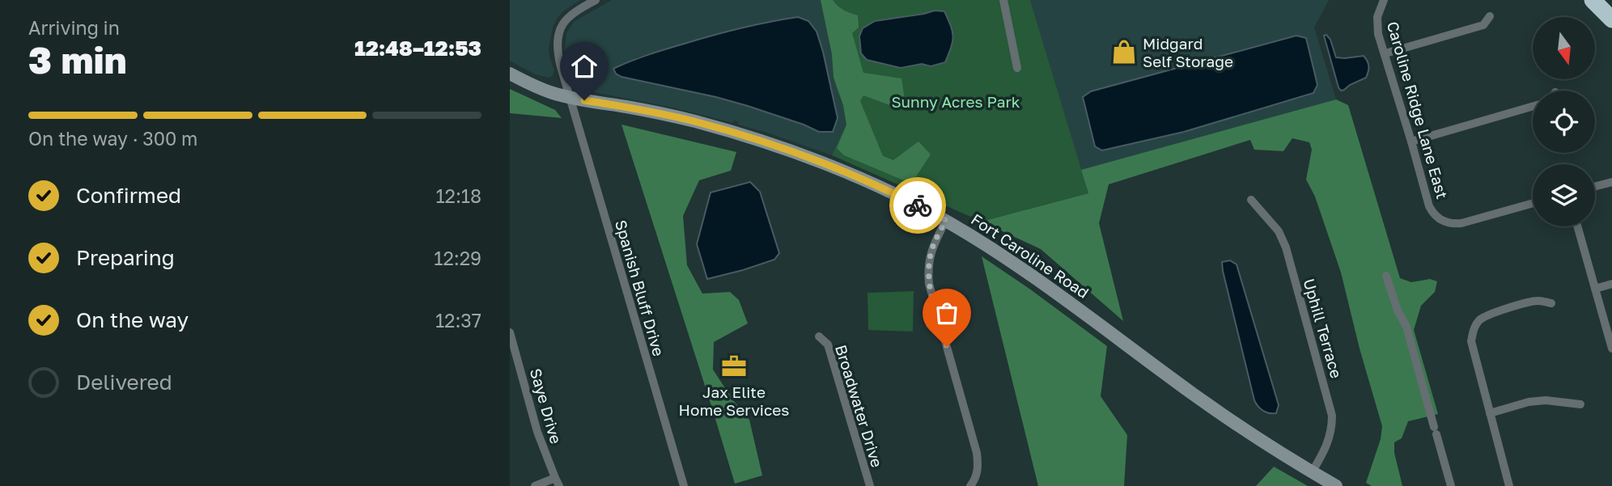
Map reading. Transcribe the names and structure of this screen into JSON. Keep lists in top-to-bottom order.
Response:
{
  "streets": {
    "street": [
      "Caroline Ridge Lane East",
      "Fort Caroline Road",
      "Spanish Bluff Drive",
      "Uphill Terrace",
      "Saye Drive",
      "Broadwater Drive"
    ]
  },
  "crossings": [
    ["Fort Caroline Road", "Spanish Bluff Drive"],
    ["Fort Caroline Road", "Uphill Terrace"]
  ],
  "parks": ["Sunny Acres Park"],
  "places": {
    "shop": ["Midgard Self Storage"],
    "office": ["Jax Elite Home Services"]
  },
  "north": "bottom",
  "page": {
    "heading": ["3 min", "Arriving in", "12:48–12:53"],
    "bar": "On the way · 300 m",
    "list": [
      ["Confirmed", "12:18"],
      ["Preparing", "12:29"],
      ["On the way", "12:37"],
      "Delivered"
    ]
  }
}
